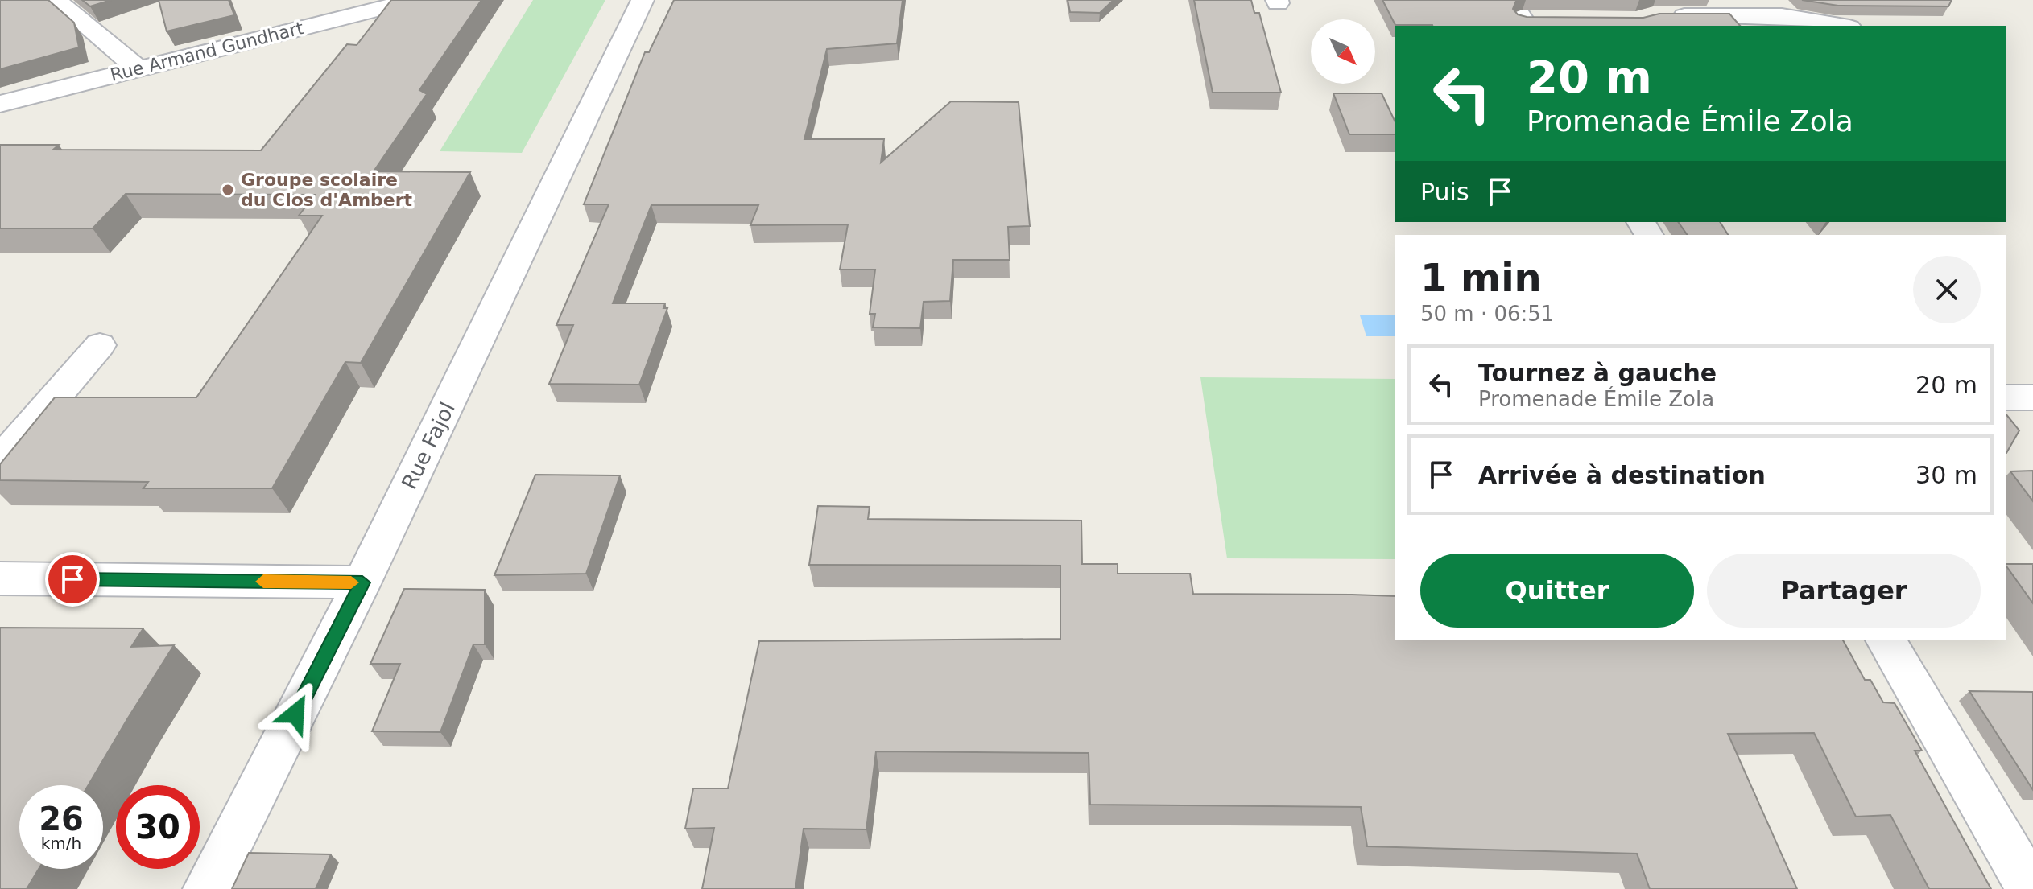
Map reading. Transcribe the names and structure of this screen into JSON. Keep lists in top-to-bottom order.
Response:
{
  "streets": {
    "street": ["Rue Armand Gundhart", "Rue Fajol"]
  },
  "places": ["Groupe scolaire du Clos d'Ambert"],
  "north": "bottom right",
  "page": {
    "turn": ["20 m", "Promenade Émile Zola"],
    "then": "Puis",
    "heading": ["1 min", "50 m · 06:51"],
    "list": [
      {
        "name": "Tournez à gauche",
        "note": "Promenade Émile Zola",
        "value": "20 m"
      },
      {
        "name": "Arrivée à destination",
        "value": "30 m"
      }
    ],
    "buttons": ["Quitter", "Partager"],
    "speed": "26 km/h",
    "limit": "30"
  }
}
